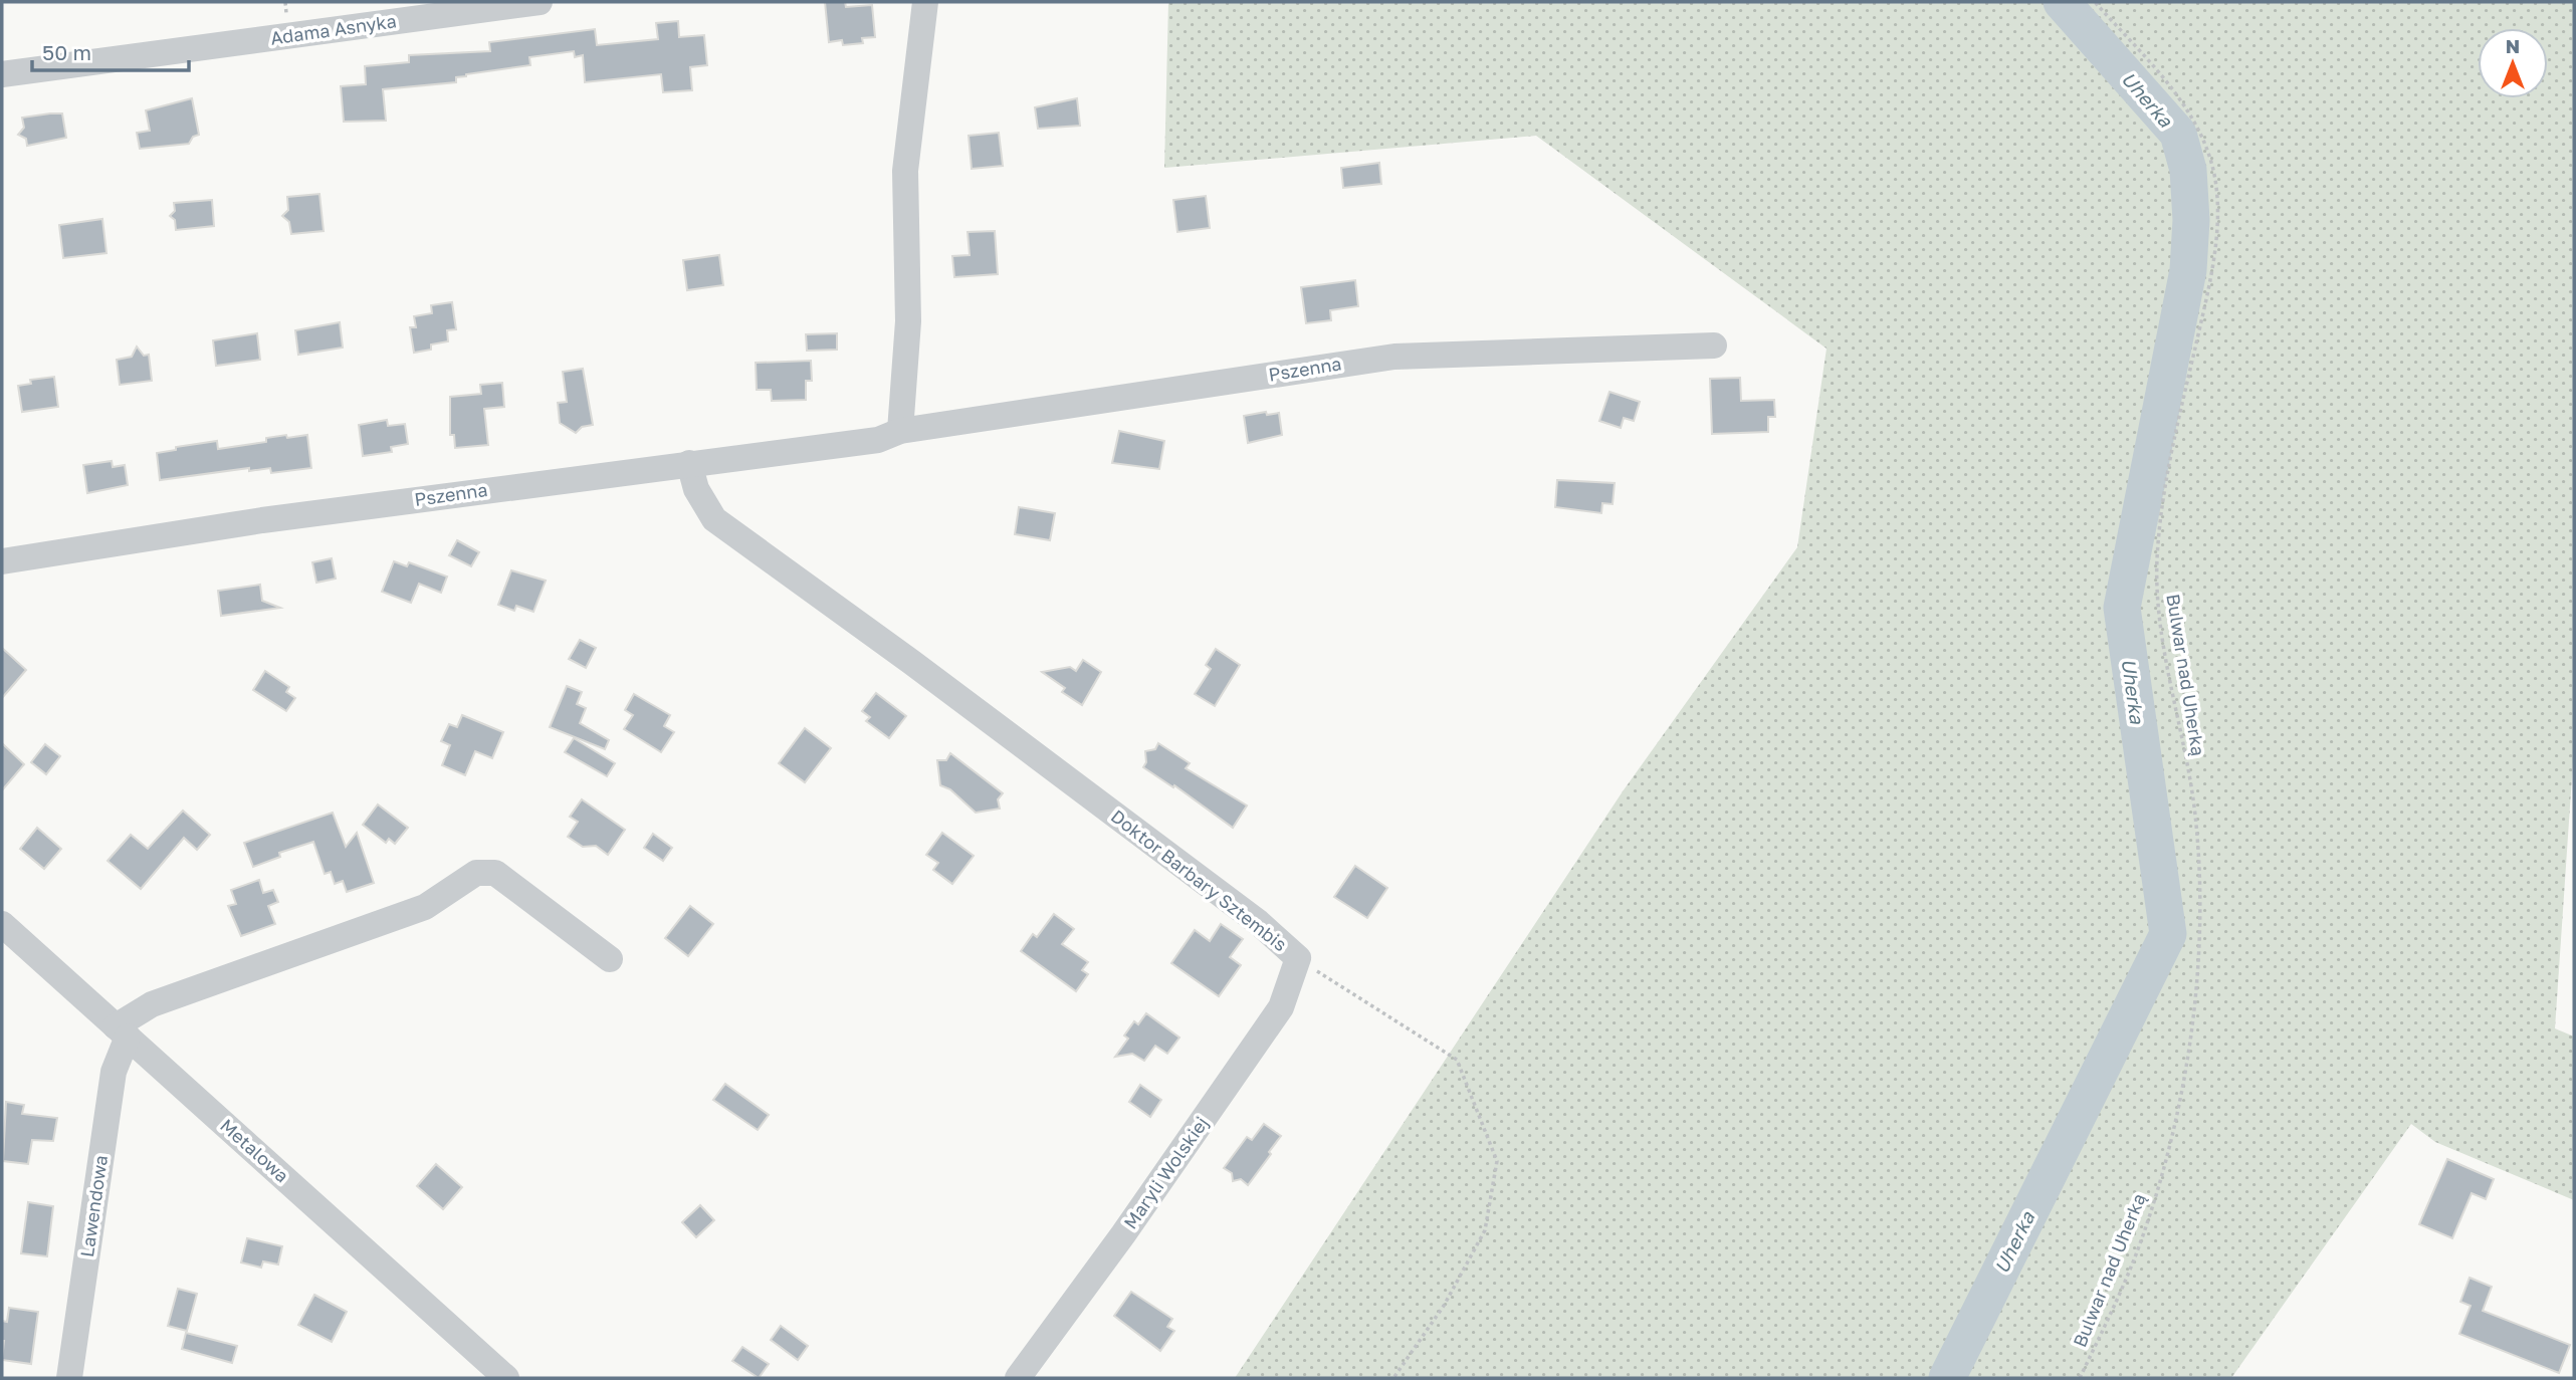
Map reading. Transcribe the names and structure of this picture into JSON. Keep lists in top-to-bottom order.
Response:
{
  "streets": {
    "street": [
      "Adama Asnyka",
      "Pszenna",
      "Doktor Barbary Sztembis",
      "Metalowa",
      "Maryli Wolskiej",
      "Lawendowa"
    ],
    "path": ["Bulwar nad Uherką"]
  },
  "crossings": [
    ["Pszenna", "Doktor Barbary Sztembis"],
    ["Doktor Barbary Sztembis", "Maryli Wolskiej"],
    ["Metalowa", "Lawendowa"]
  ],
  "water": ["Uherka"],
  "scale_bar": "50 m",
  "north": "top"
}
